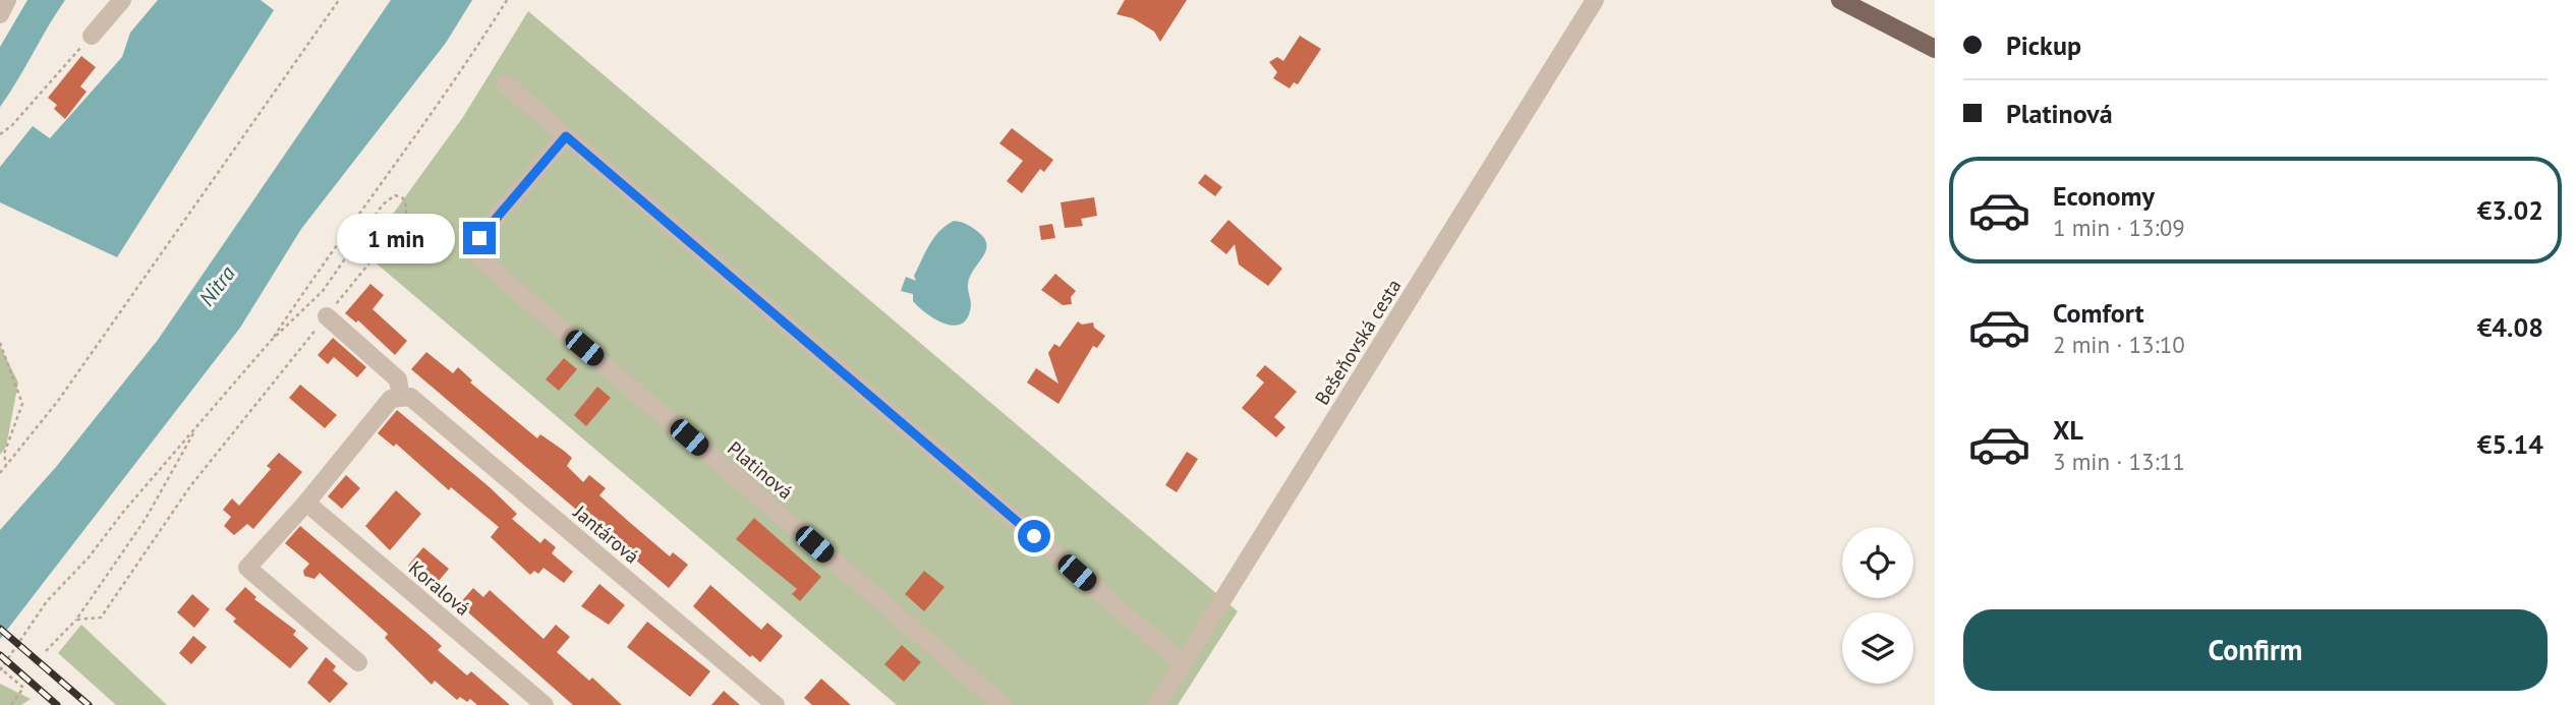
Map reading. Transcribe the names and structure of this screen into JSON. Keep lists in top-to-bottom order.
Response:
{
  "streets": {
    "street": [
      "Bešeňovská cesta",
      "Platinová",
      "Jantárová",
      "Koralová"
    ]
  },
  "water": ["Nitra"],
  "page": {
    "banner": ["Pickup", "Platinová"],
    "list": [
      {
        "name": "Economy",
        "note": "1 min · 13:09",
        "value": "€3.02"
      },
      {
        "name": "Comfort",
        "note": "2 min · 13:10",
        "value": "€4.08"
      },
      {
        "name": "XL",
        "note": "3 min · 13:11",
        "value": "€5.14"
      }
    ],
    "bubble": "1 min",
    "buttons": "Confirm"
  }
}
